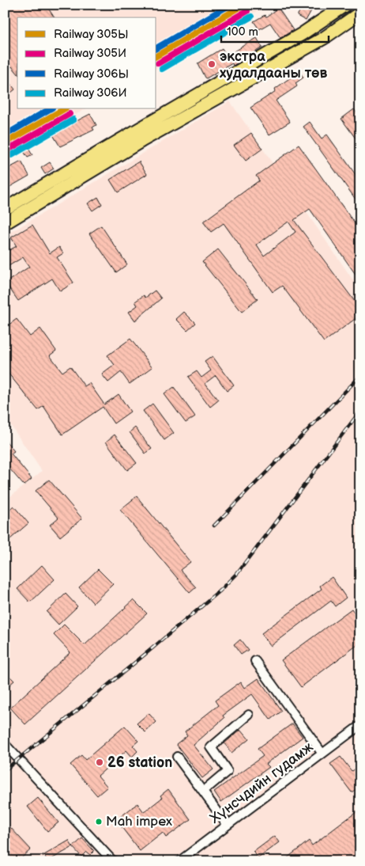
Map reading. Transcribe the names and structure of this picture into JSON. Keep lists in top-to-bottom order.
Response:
{
  "streets": {
    "street": ["Хүнсчдийн гудамж"]
  },
  "places": ["экстра худалдааны төв", "26 station", "Mah impex"],
  "lines": [
    "rail line 305Ы",
    "rail line 306Ы",
    "rail line 305И",
    "rail line 306И"
  ],
  "legend": [
    "Railway 305Ы",
    "Railway 305И",
    "Railway 306Ы",
    "Railway 306И"
  ],
  "scale_bar": "100 m"
}
